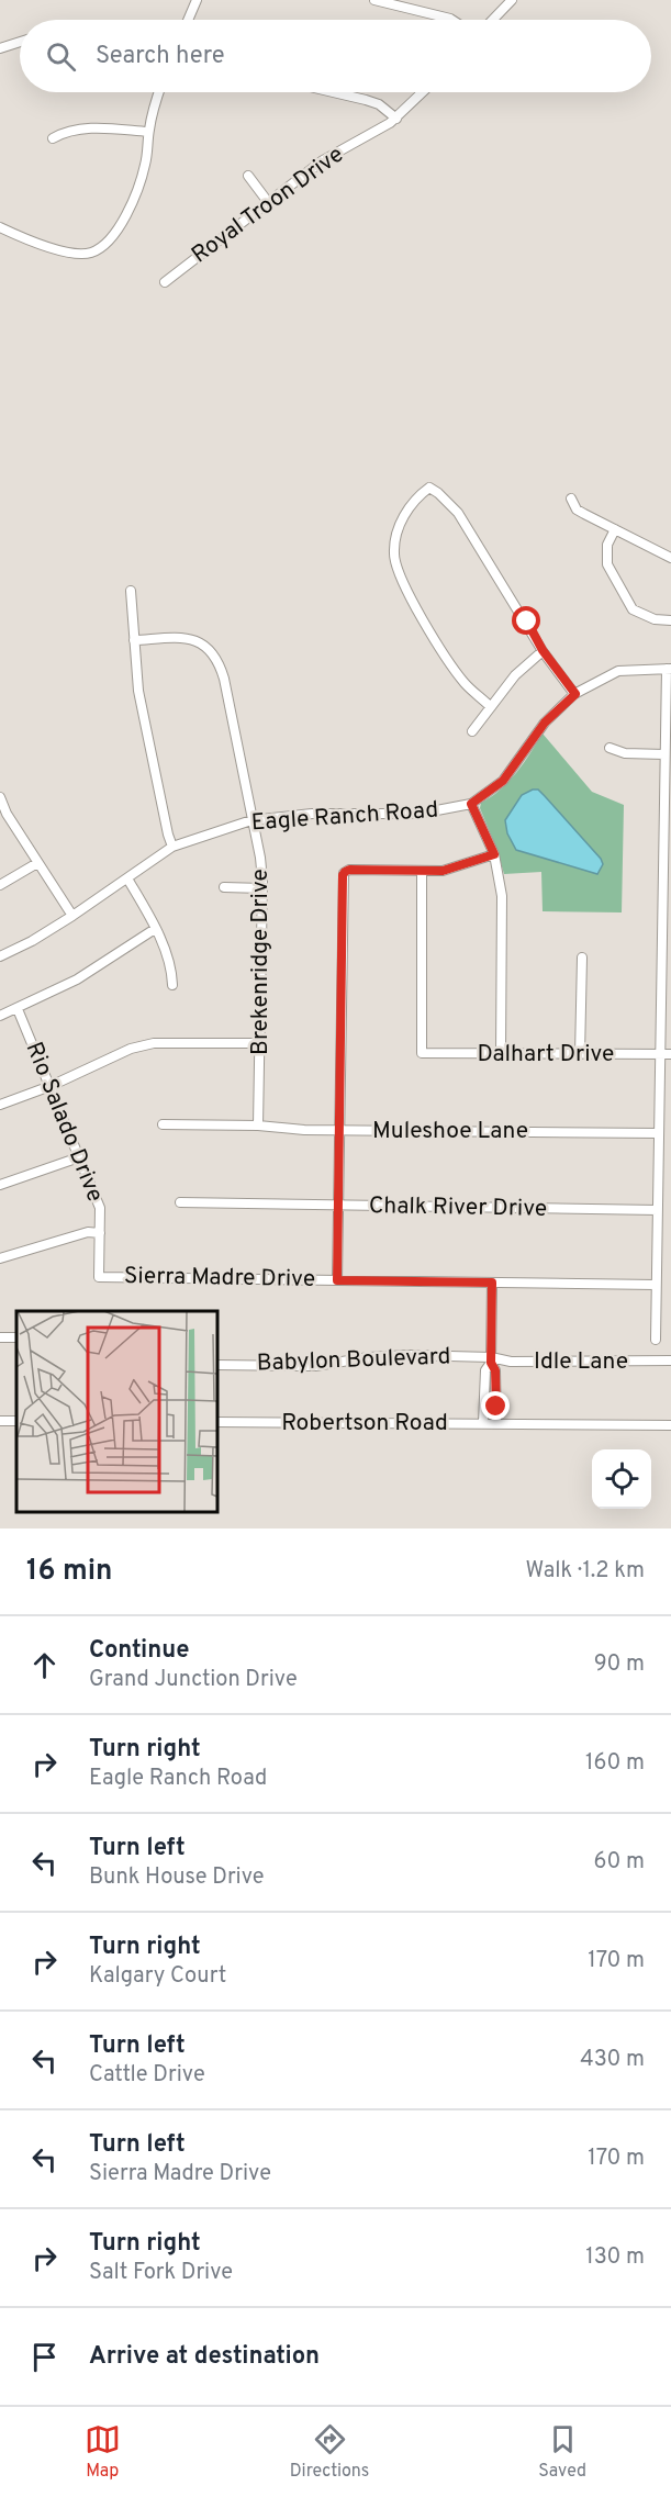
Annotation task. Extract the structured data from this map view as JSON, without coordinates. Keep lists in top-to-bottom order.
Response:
{
  "streets": {
    "street": [
      "Royal Troon Drive",
      "Eagle Ranch Road",
      "Brekenridge Drive",
      "Dalhart Drive",
      "Rio Salado Drive",
      "Muleshoe Lane",
      "Chalk River Drive",
      "Sierra Madre Drive",
      "Babylon Boulevard",
      "Idle Lane",
      "Robertson Road"
    ]
  },
  "crossings": [
    ["Eagle Ranch Road", "Brekenridge Drive"],
    ["Brekenridge Drive", "Muleshoe Lane"],
    ["Rio Salado Drive", "Sierra Madre Drive"],
    ["Babylon Boulevard", "Idle Lane"]
  ],
  "page": {
    "search": "Search here",
    "heading": ["16 min", "Walk · 1.2 km"],
    "list": [
      ["Continue", "Grand Junction Drive", "90 m"],
      ["Turn right", "Eagle Ranch Road", "160 m"],
      ["Turn left", "Bunk House Drive", "60 m"],
      ["Turn right", "Kalgary Court", "170 m"],
      ["Turn left", "Cattle Drive", "430 m"],
      ["Turn left", "Sierra Madre Drive", "170 m"],
      ["Turn right", "Salt Fork Drive", "130 m"],
      "Arrive at destination"
    ],
    "nav": ["Map", "Directions", "Saved"]
  }
}
